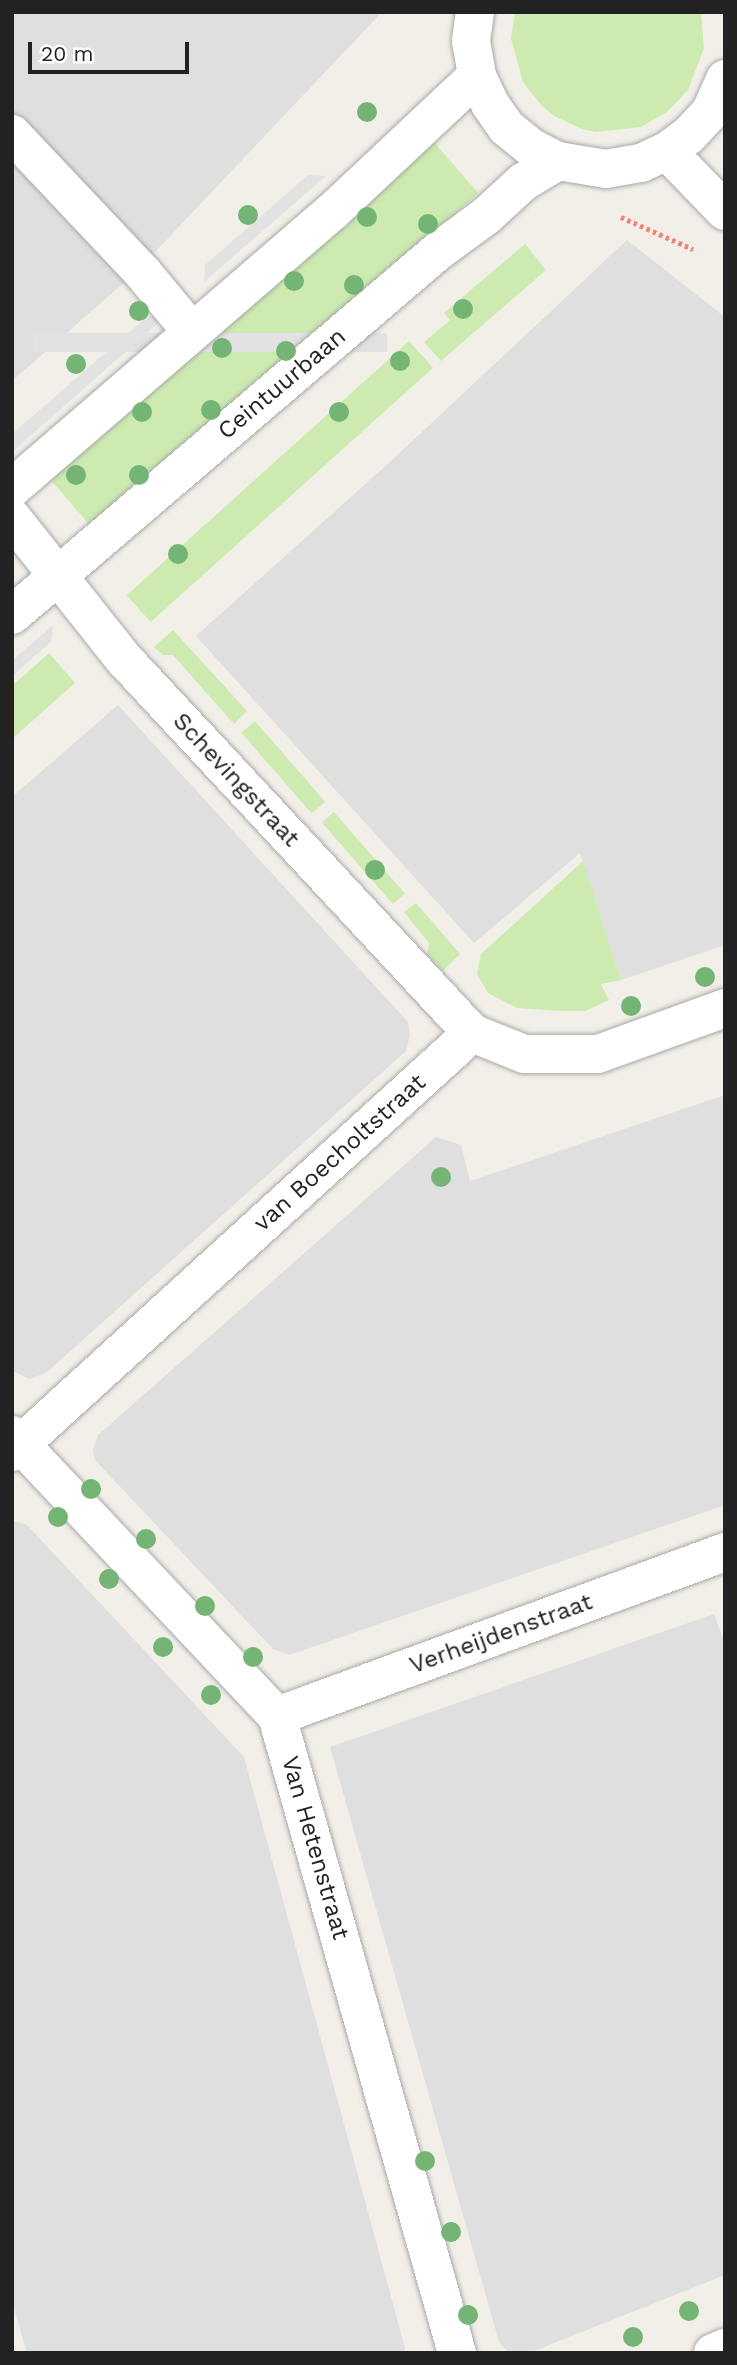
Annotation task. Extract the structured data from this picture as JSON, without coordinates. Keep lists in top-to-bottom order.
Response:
{
  "streets": {
    "street": [
      "Ceintuurbaan",
      "Schevingstraat",
      "van Boecholtstraat",
      "Verheijdenstraat",
      "Van Hetenstraat"
    ]
  },
  "crossings": [
    ["Ceintuurbaan", "Schevingstraat"],
    ["Schevingstraat", "van Boecholtstraat"],
    ["van Boecholtstraat", "Van Hetenstraat"],
    ["Verheijdenstraat", "Van Hetenstraat"]
  ],
  "scale_bar": "20 m"
}
